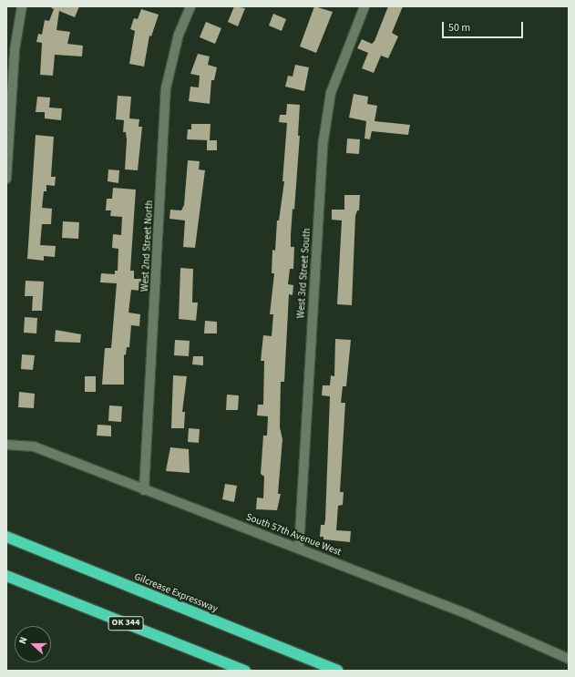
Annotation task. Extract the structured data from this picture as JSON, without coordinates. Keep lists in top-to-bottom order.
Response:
{
  "streets": {
    "highway": ["Gilcrease Expressway", "OK 344"],
    "street": ["West 2nd Street North", "West 3rd Street South", "South 57th Avenue West"]
  },
  "crossings": [
    ["West 2nd Street North", "South 57th Avenue West"],
    ["West 3rd Street South", "South 57th Avenue West"]
  ],
  "scale_bar": "50 m",
  "north": "left"
}
